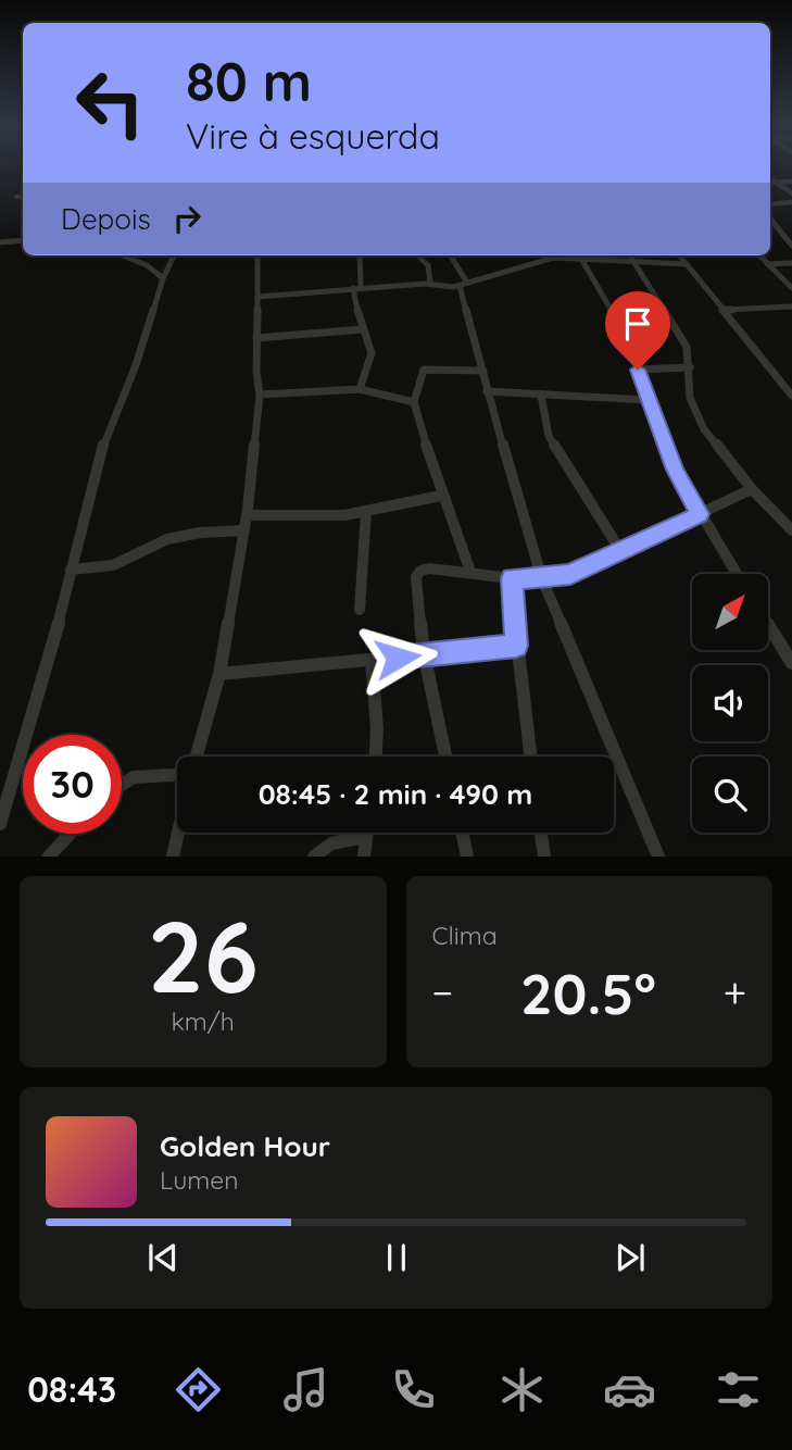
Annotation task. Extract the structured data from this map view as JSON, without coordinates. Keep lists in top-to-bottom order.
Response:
{
  "north": "top right",
  "page": {
    "turn": ["80 m", "Vire à esquerda"],
    "then": "Depois",
    "limit": "30",
    "trip": "08:45 · 2 min · 490 m",
    "tile": [
      ["26", "km/h"],
      "Clima"
    ],
    "heat": ["−", "20.5°", "+"],
    "song": ["Golden Hour", "Lumen"],
    "tabs": "08:43"
  }
}
